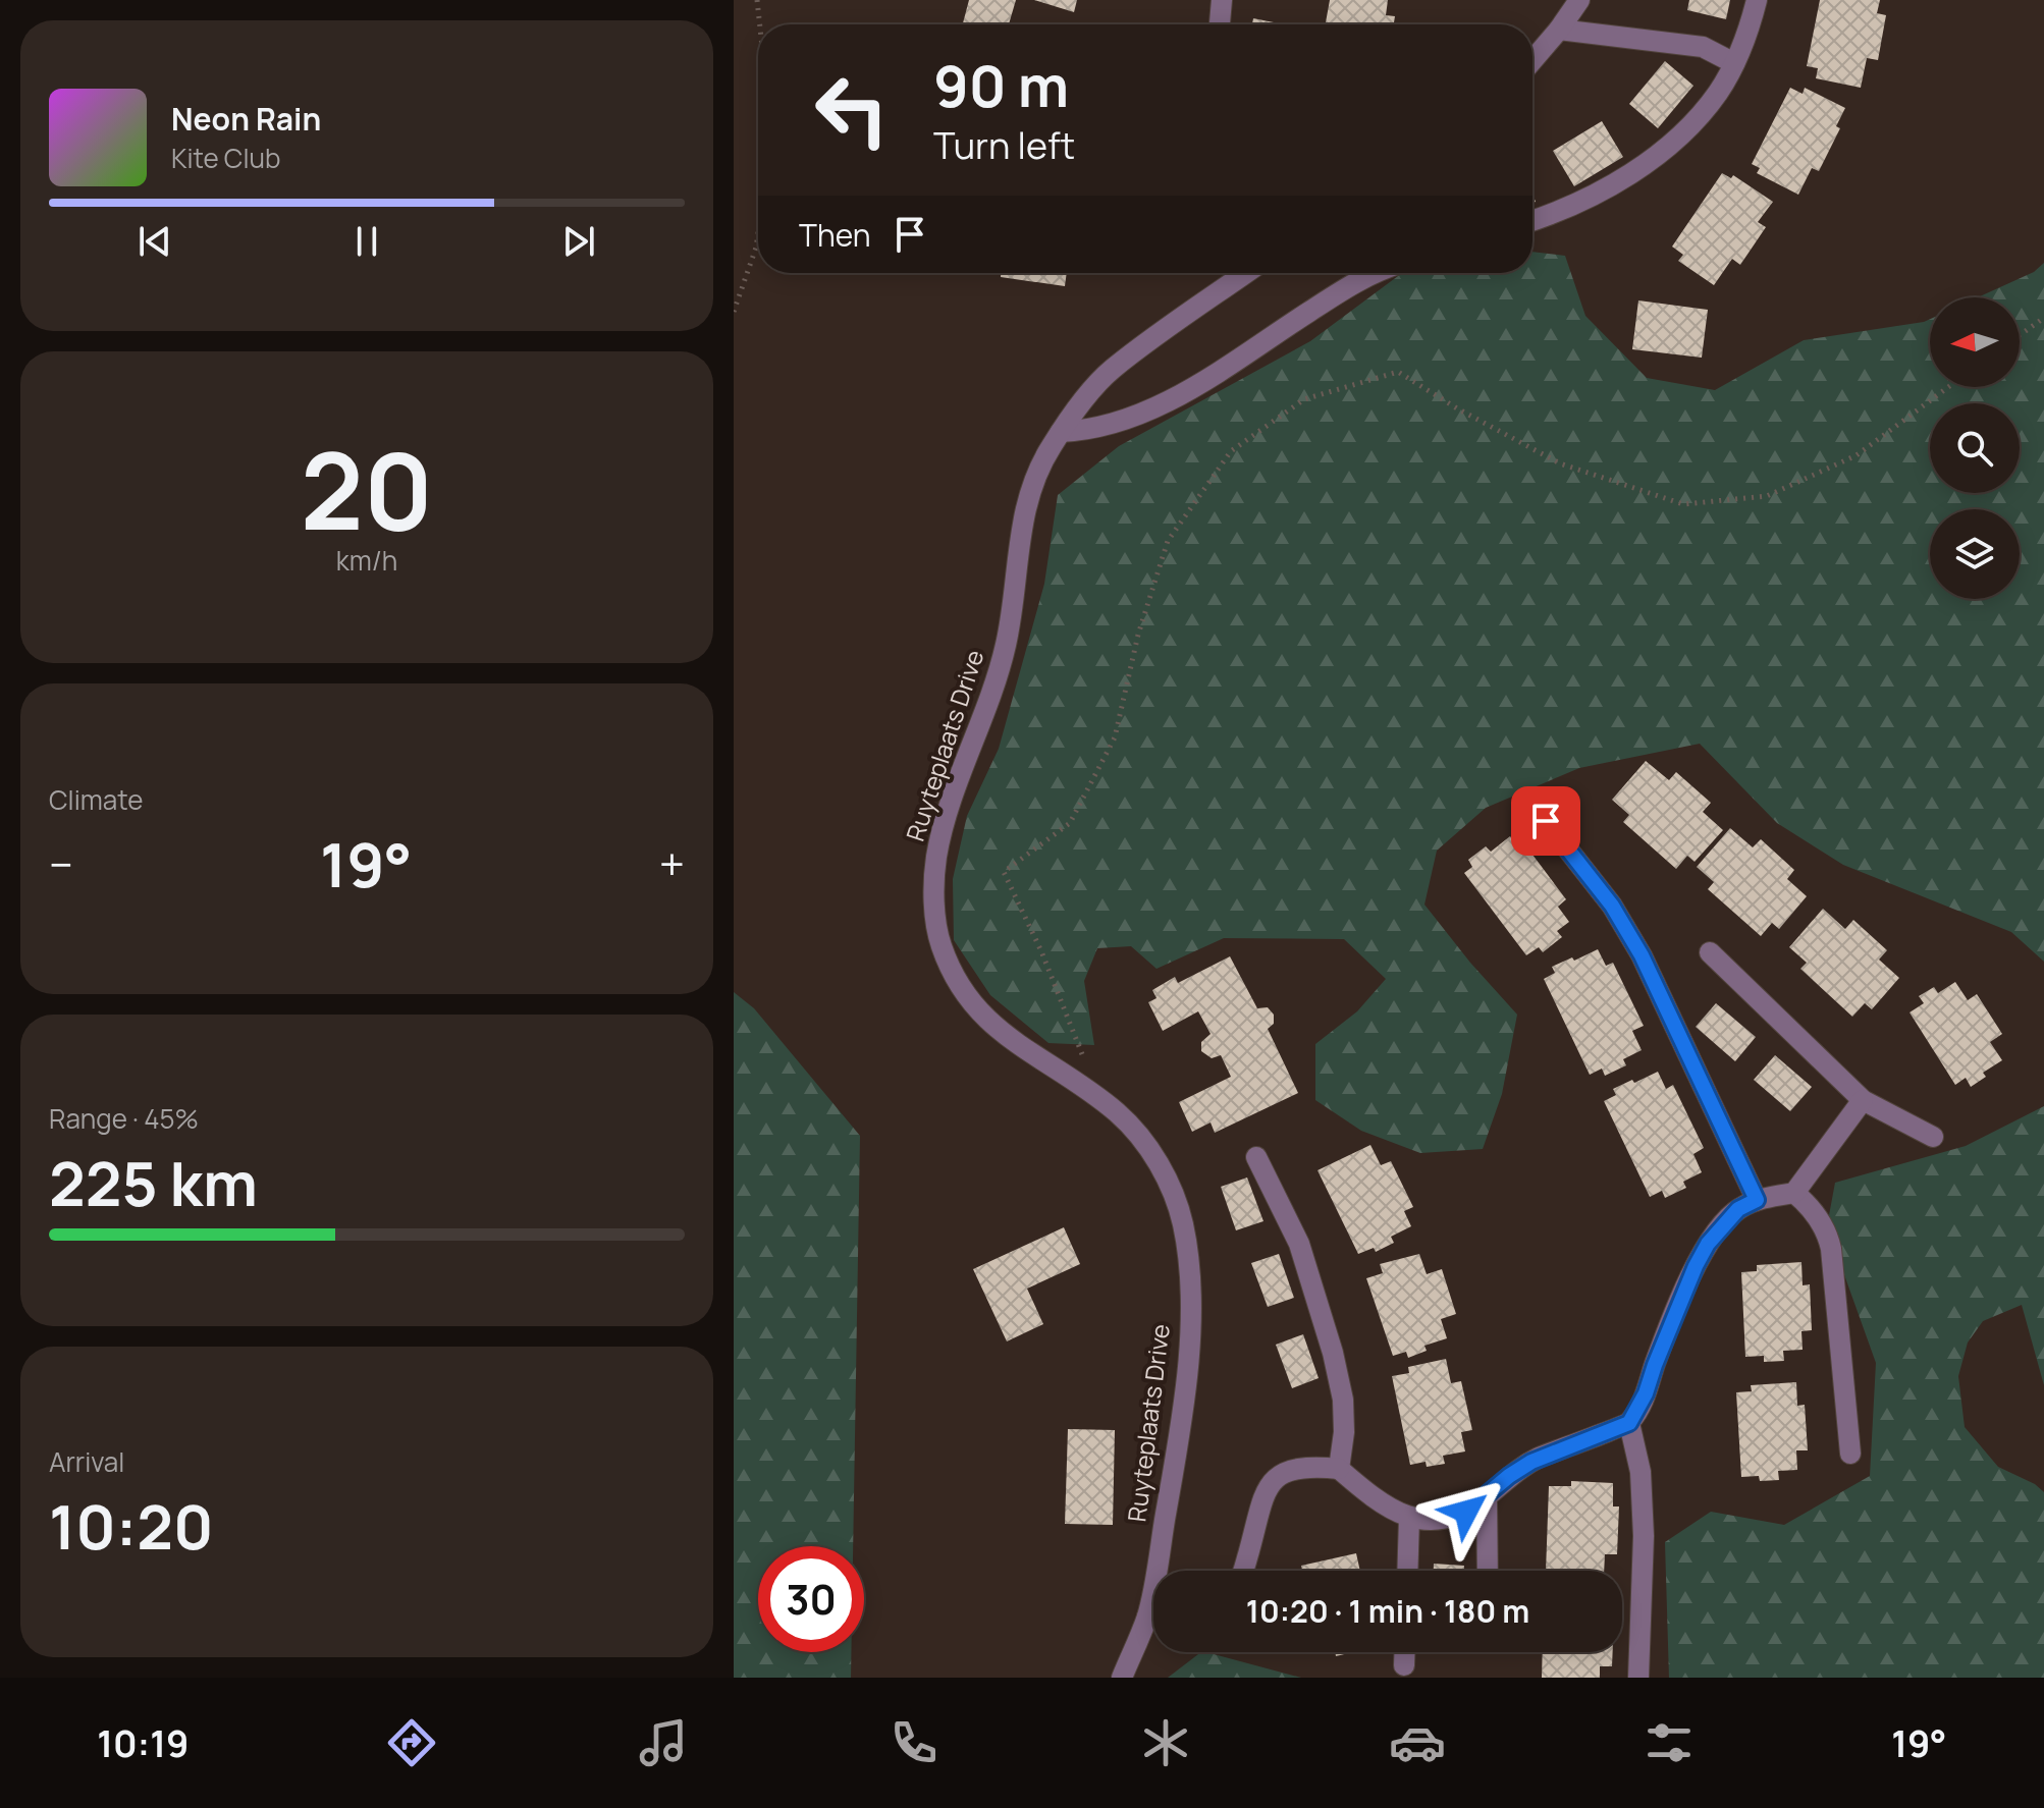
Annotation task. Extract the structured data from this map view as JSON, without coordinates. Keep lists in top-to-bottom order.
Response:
{
  "streets": {
    "street": ["Ruyteplaats Drive"]
  },
  "north": "left",
  "page": {
    "turn": ["90 m", "Turn left"],
    "song": ["Neon Rain", "Kite Club"],
    "then": "Then",
    "tile": [
      ["20", "km/h"],
      "Climate",
      ["Range · 45%", "225 km"],
      ["Arrival", "10:20"]
    ],
    "heat": ["−", "19°", "+"],
    "limit": "30",
    "trip": "10:20 · 1 min · 180 m",
    "tabs": ["10:19", "19°"]
  }
}
